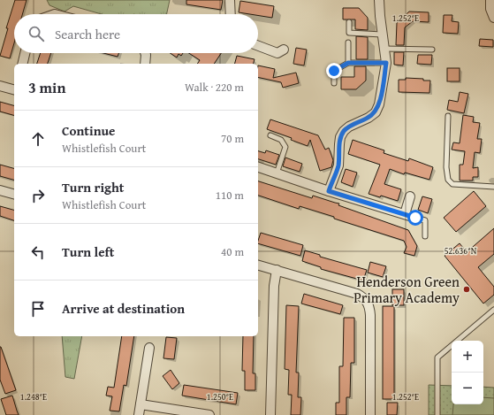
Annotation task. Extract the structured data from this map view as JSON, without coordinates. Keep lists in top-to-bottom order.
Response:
{
  "places": ["Henderson Green Primary Academy"],
  "page": {
    "search": "Search here",
    "heading": ["3 min", "Walk · 220 m"],
    "list": [
      ["Continue", "Whistlefish Court", "70 m"],
      ["Turn right", "Whistlefish Court", "110 m"],
      ["Turn left", "40 m"],
      "Arrive at destination"
    ],
    "map_buttons": ["+", "−"]
  },
  "coordinates": [
    "1.252°E",
    "52.636°N",
    "1.248°E",
    "1.250°E"
  ]
}
